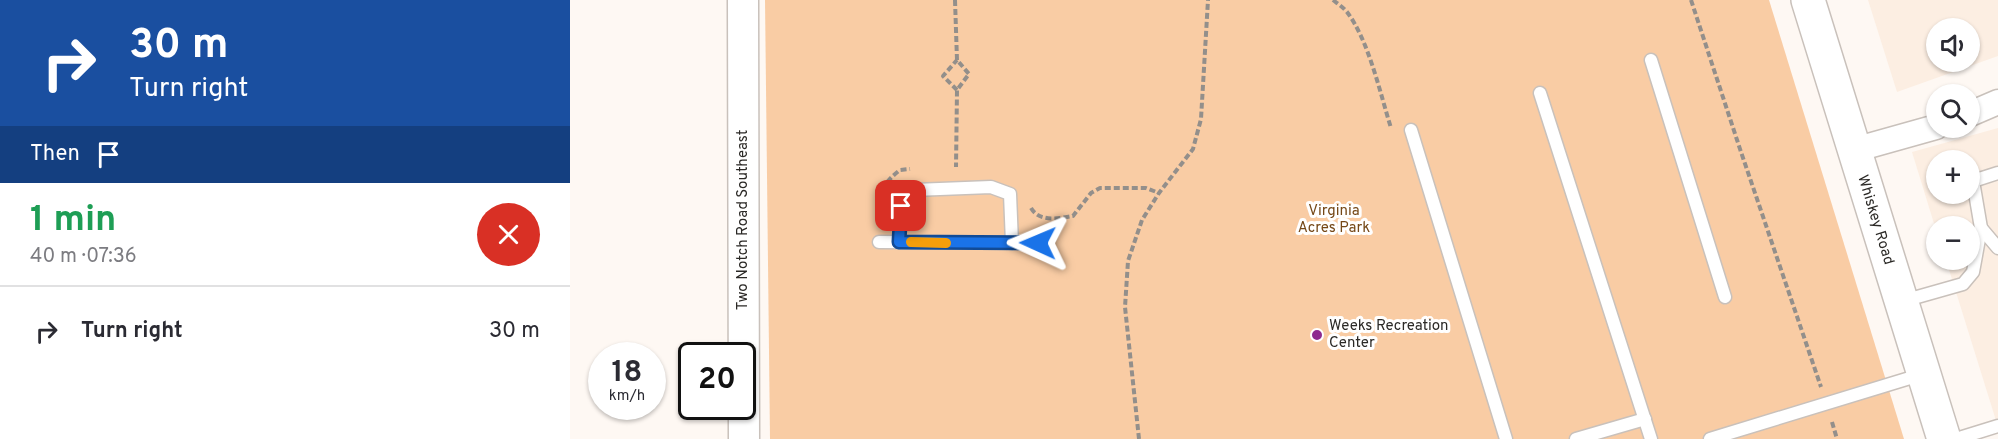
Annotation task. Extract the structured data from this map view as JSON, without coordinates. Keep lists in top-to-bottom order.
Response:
{
  "streets": {
    "main road": ["Whiskey Road"],
    "street": ["Two Notch Road Southeast"]
  },
  "parks": ["Virginia Acres Park"],
  "places": ["Weeks Recreation Center"],
  "page": {
    "turn": ["30 m", "Turn right"],
    "map_buttons": ["+", "−"],
    "then": "Then",
    "heading": ["1 min", "40 m · 07:36"],
    "list": [
      {
        "name": "Turn right",
        "value": "30 m"
      }
    ],
    "speed": "18 km/h",
    "limit": "20"
  }
}
